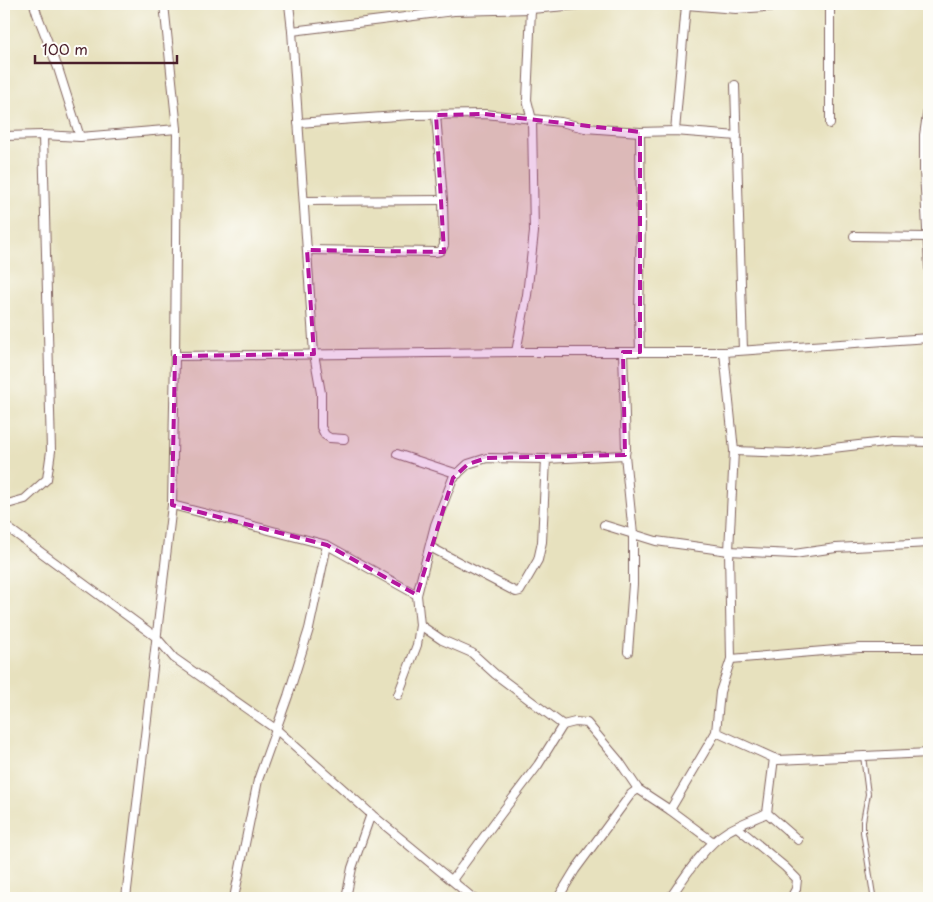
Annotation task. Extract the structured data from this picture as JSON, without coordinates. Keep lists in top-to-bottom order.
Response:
{
  "scale_bar": "100 m"
}
